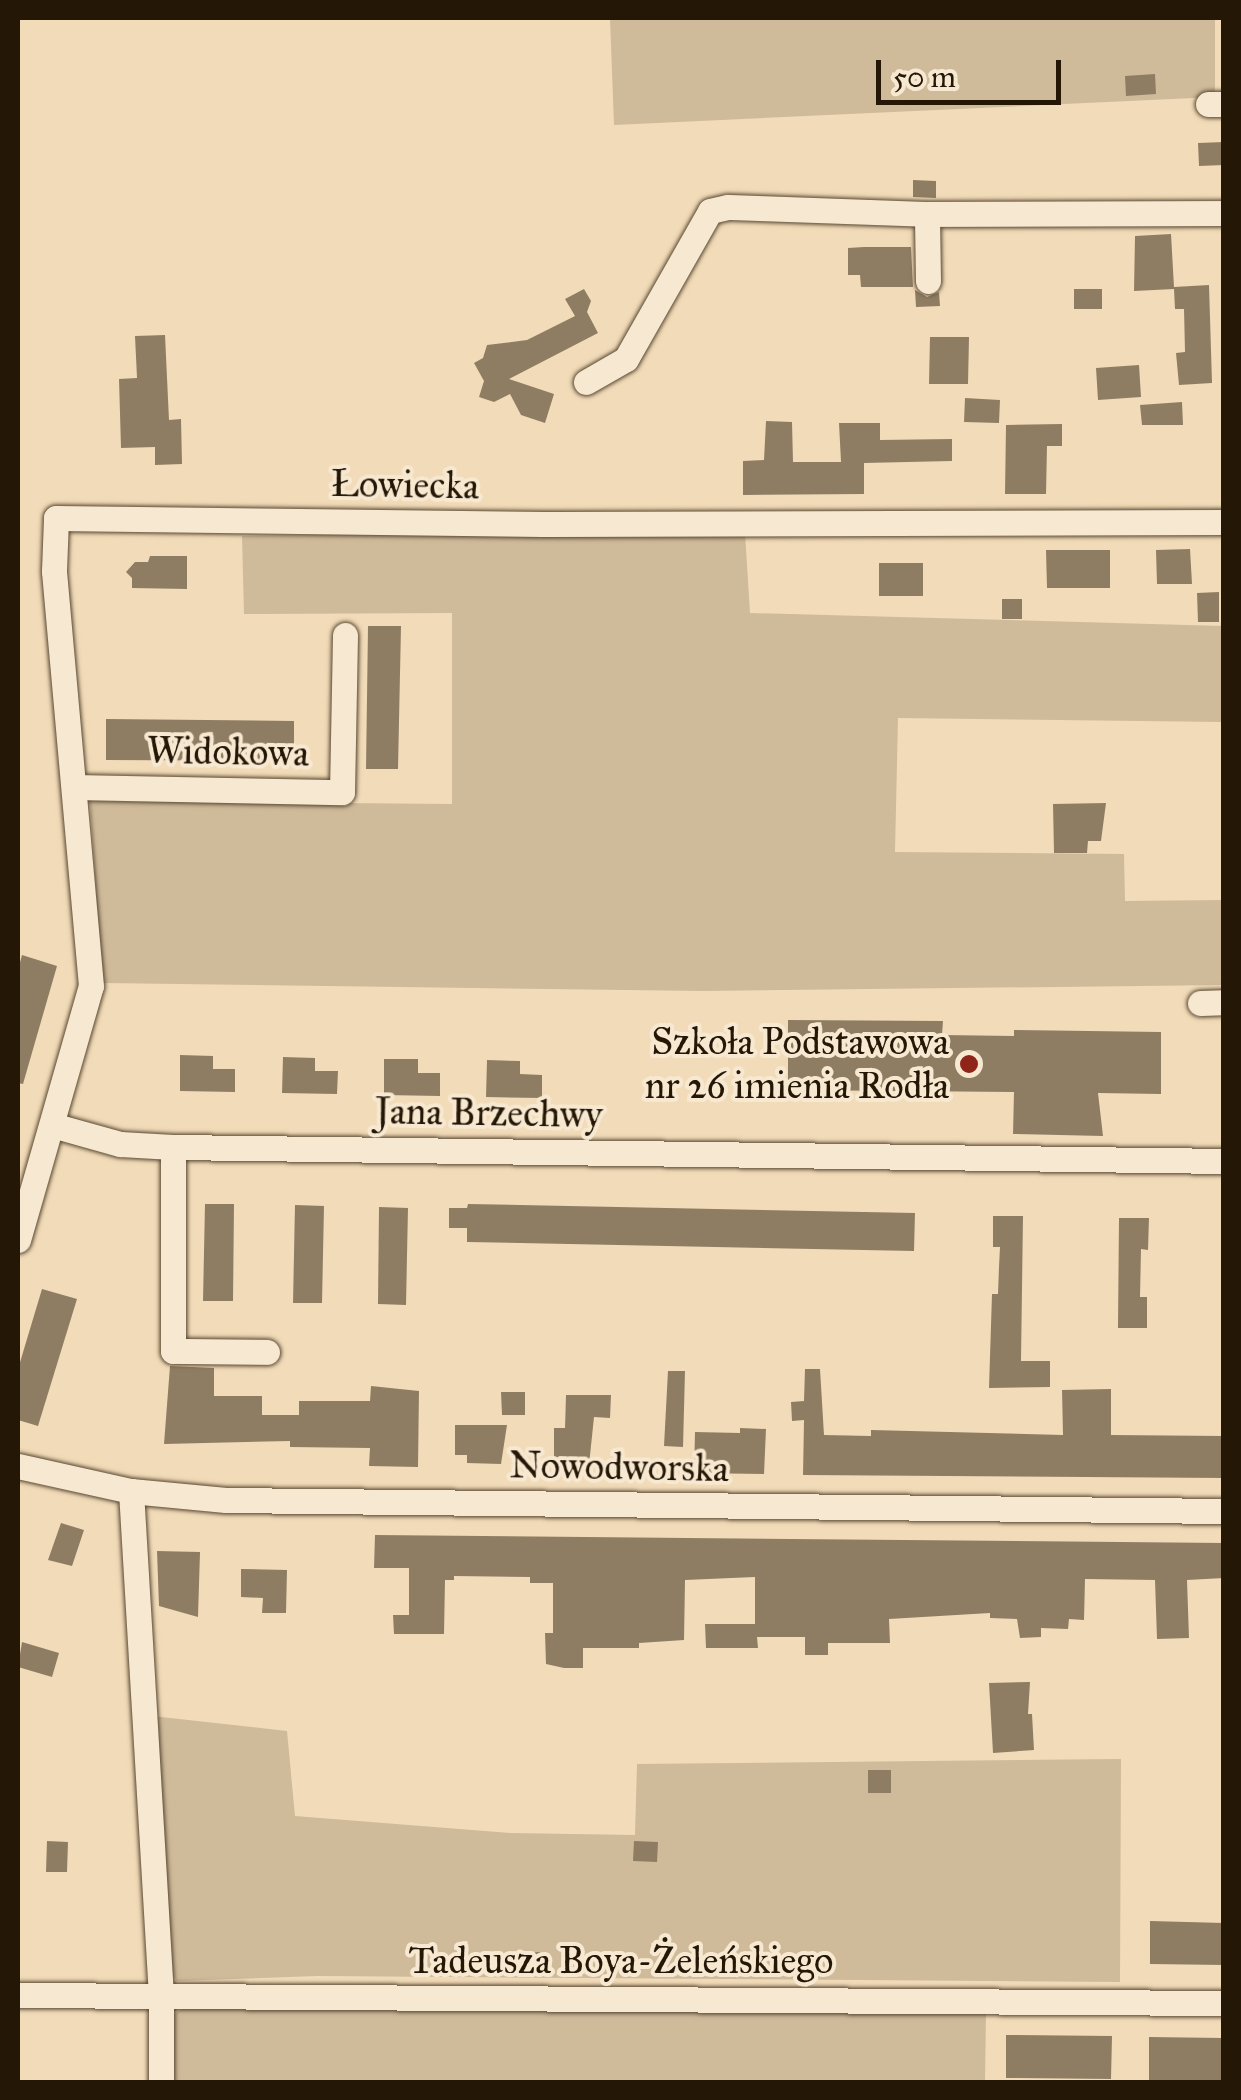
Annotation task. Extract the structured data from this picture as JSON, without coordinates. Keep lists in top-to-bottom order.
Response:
{
  "streets": {
    "street": [
      "Łowiecka",
      "Widokowa",
      "Jana Brzechwy",
      "Nowodworska",
      "Tadeusza Boya-Żeleńskiego"
    ]
  },
  "crossings": [
    ["Łowiecka", "Widokowa"],
    ["Łowiecka", "Jana Brzechwy"]
  ],
  "places": ["Szkoła Podstawowa nr 26 imienia Rodła"],
  "scale_bar": "50 m"
}
